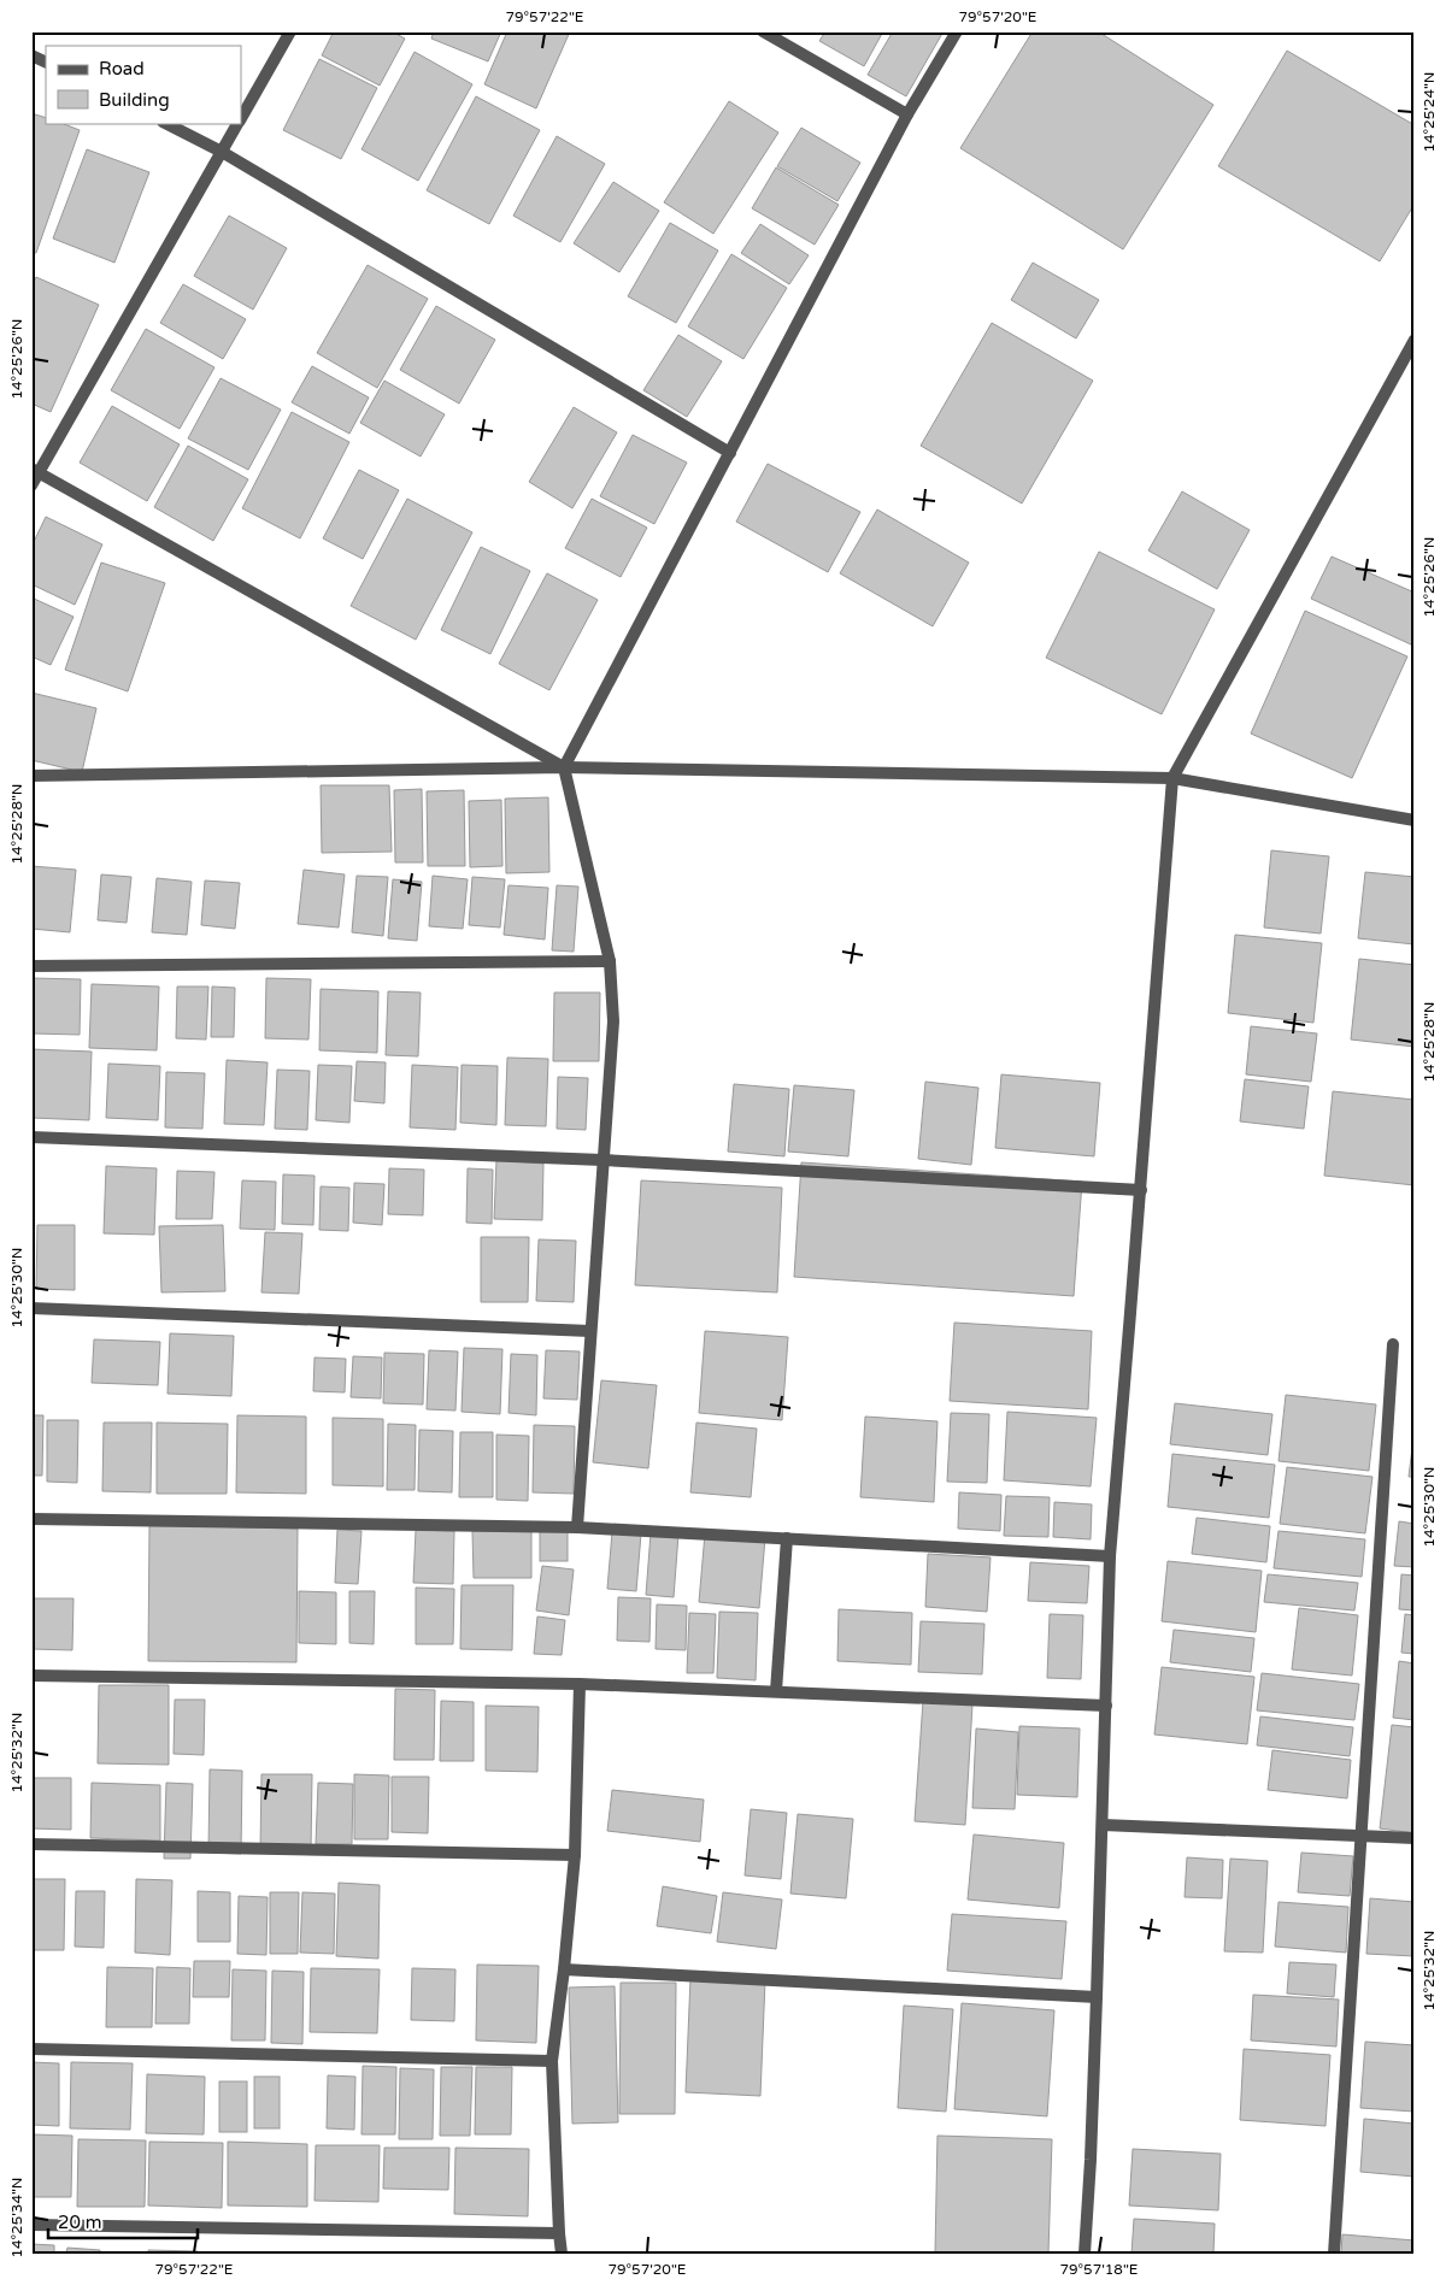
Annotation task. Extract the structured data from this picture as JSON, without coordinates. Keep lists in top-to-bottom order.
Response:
{
  "legend": ["Road", "Building"],
  "scale_bar": "20 m",
  "coordinates": [
    "79°57'22\"E",
    "79°57'20\"E",
    "14°25'24\"N",
    "14°25'26\"N",
    "14°25'28\"N",
    "14°25'30\"N",
    "14°25'32\"N",
    "14°25'34\"N",
    "79°57'18\"E"
  ]
}
